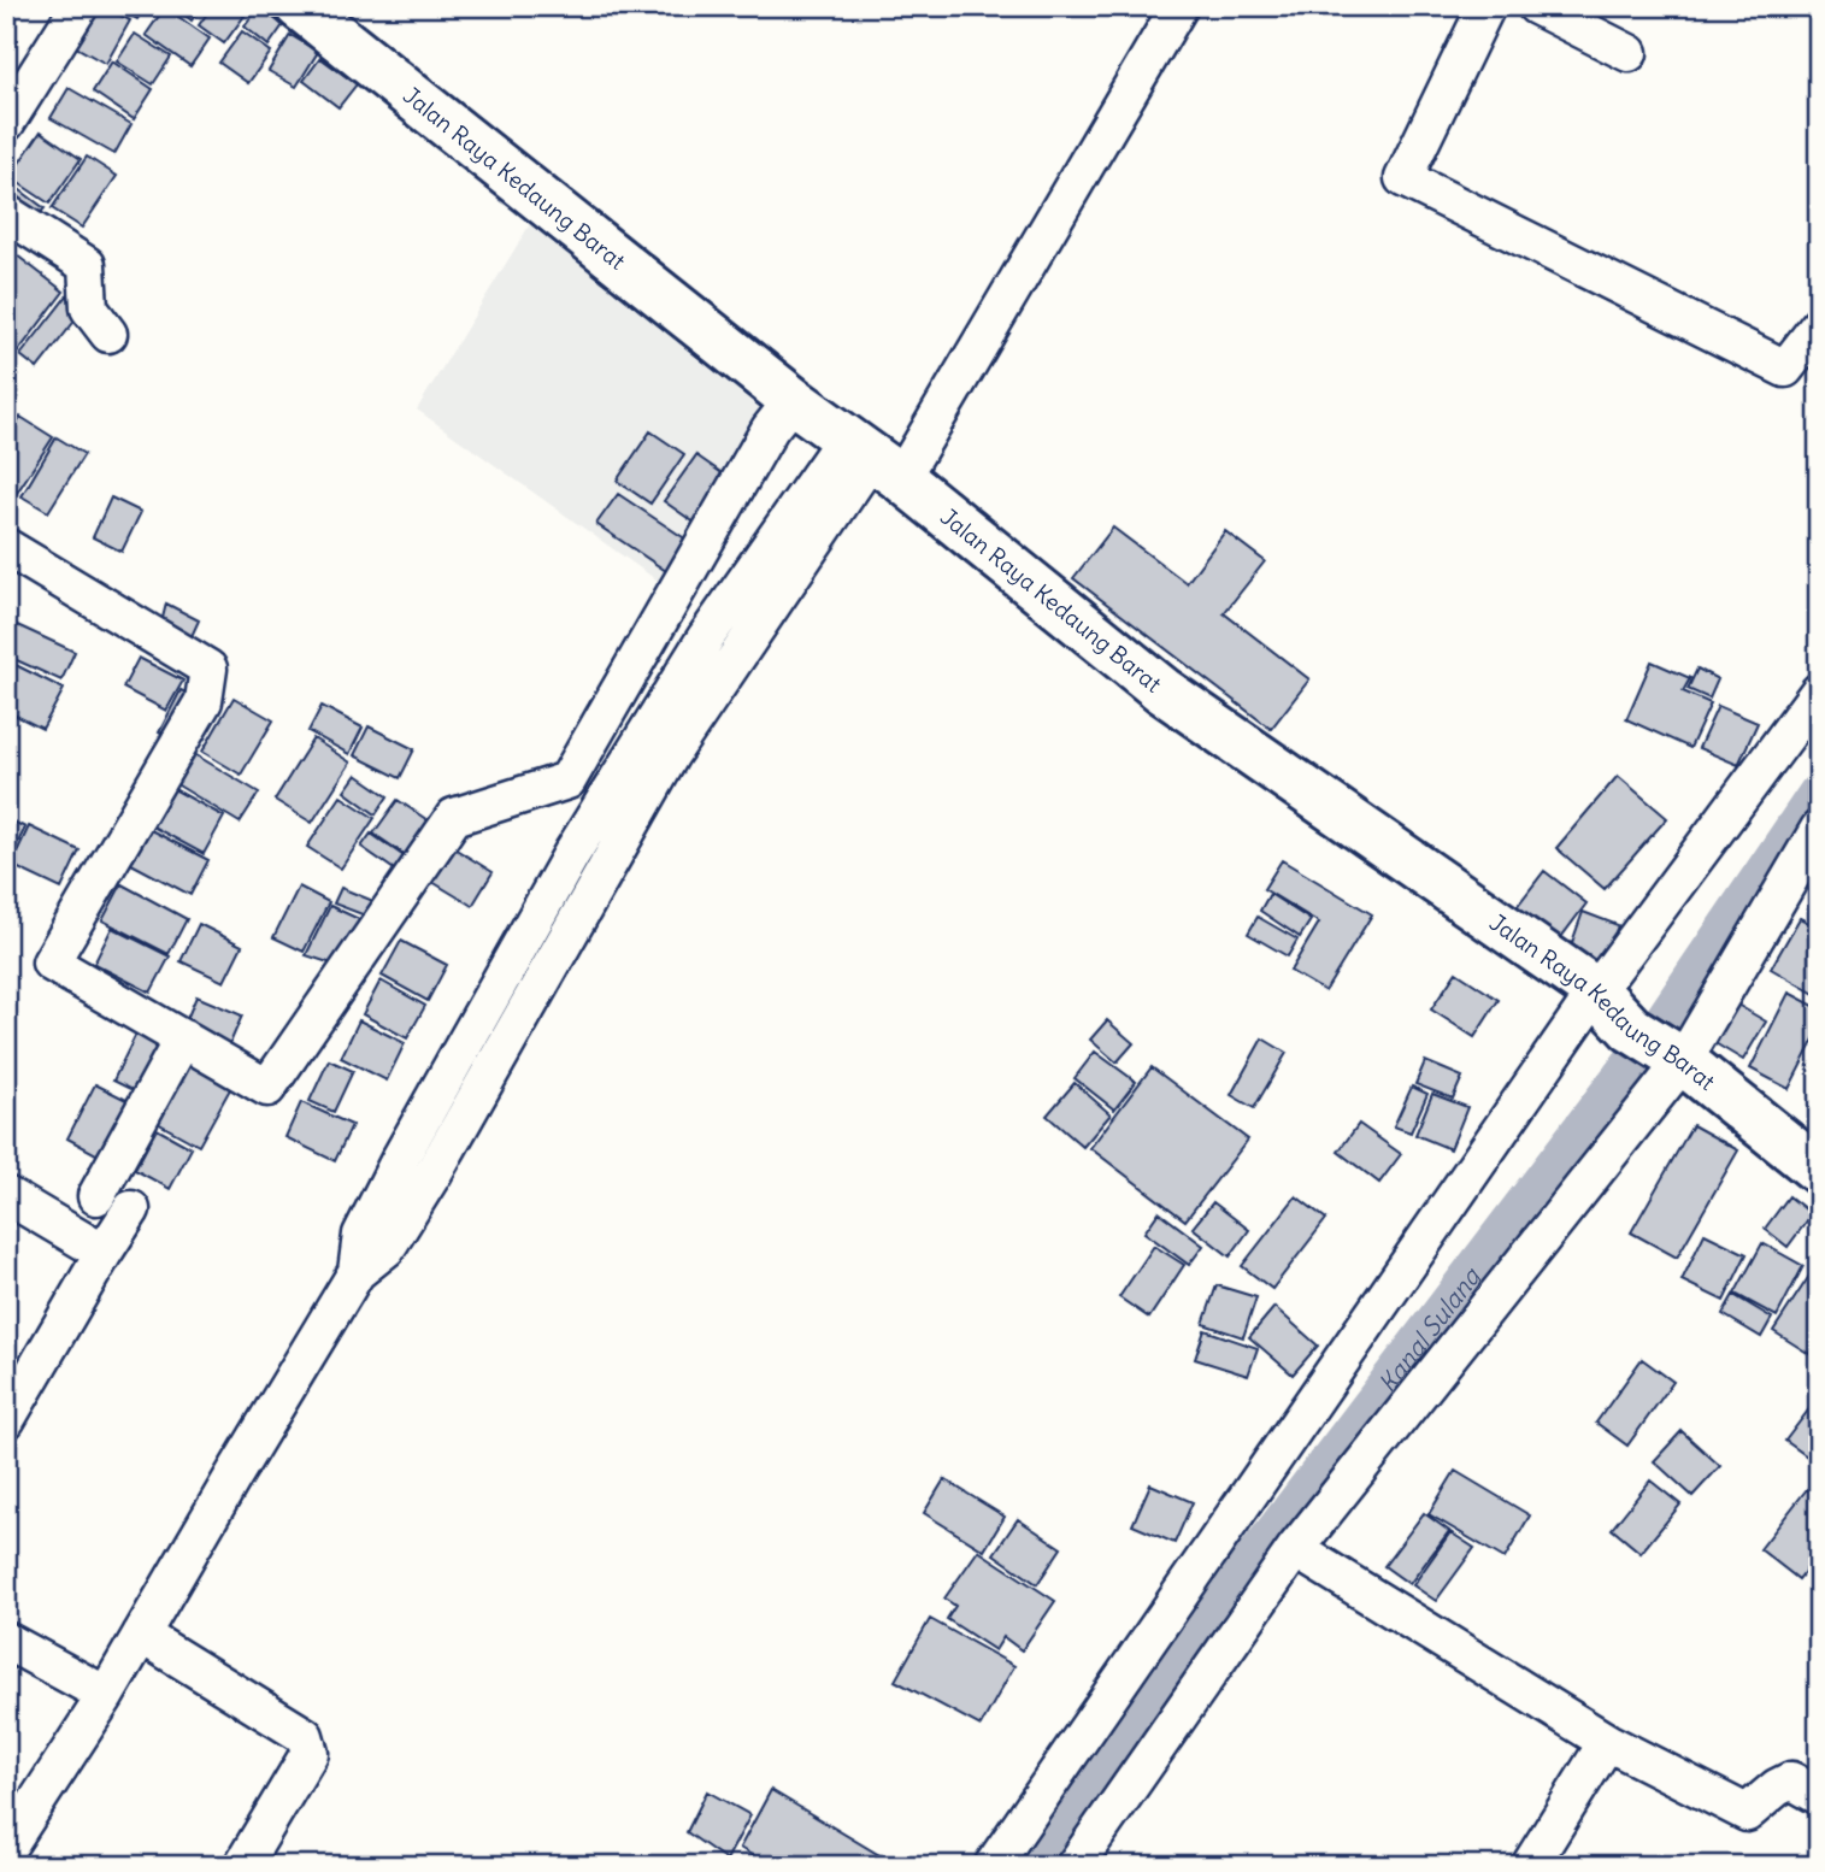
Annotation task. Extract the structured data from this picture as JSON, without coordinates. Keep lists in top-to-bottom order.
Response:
{
  "streets": {
    "street": ["Jalan Raya Kedaung Barat"]
  },
  "water": ["Kanal Sulang"]
}
